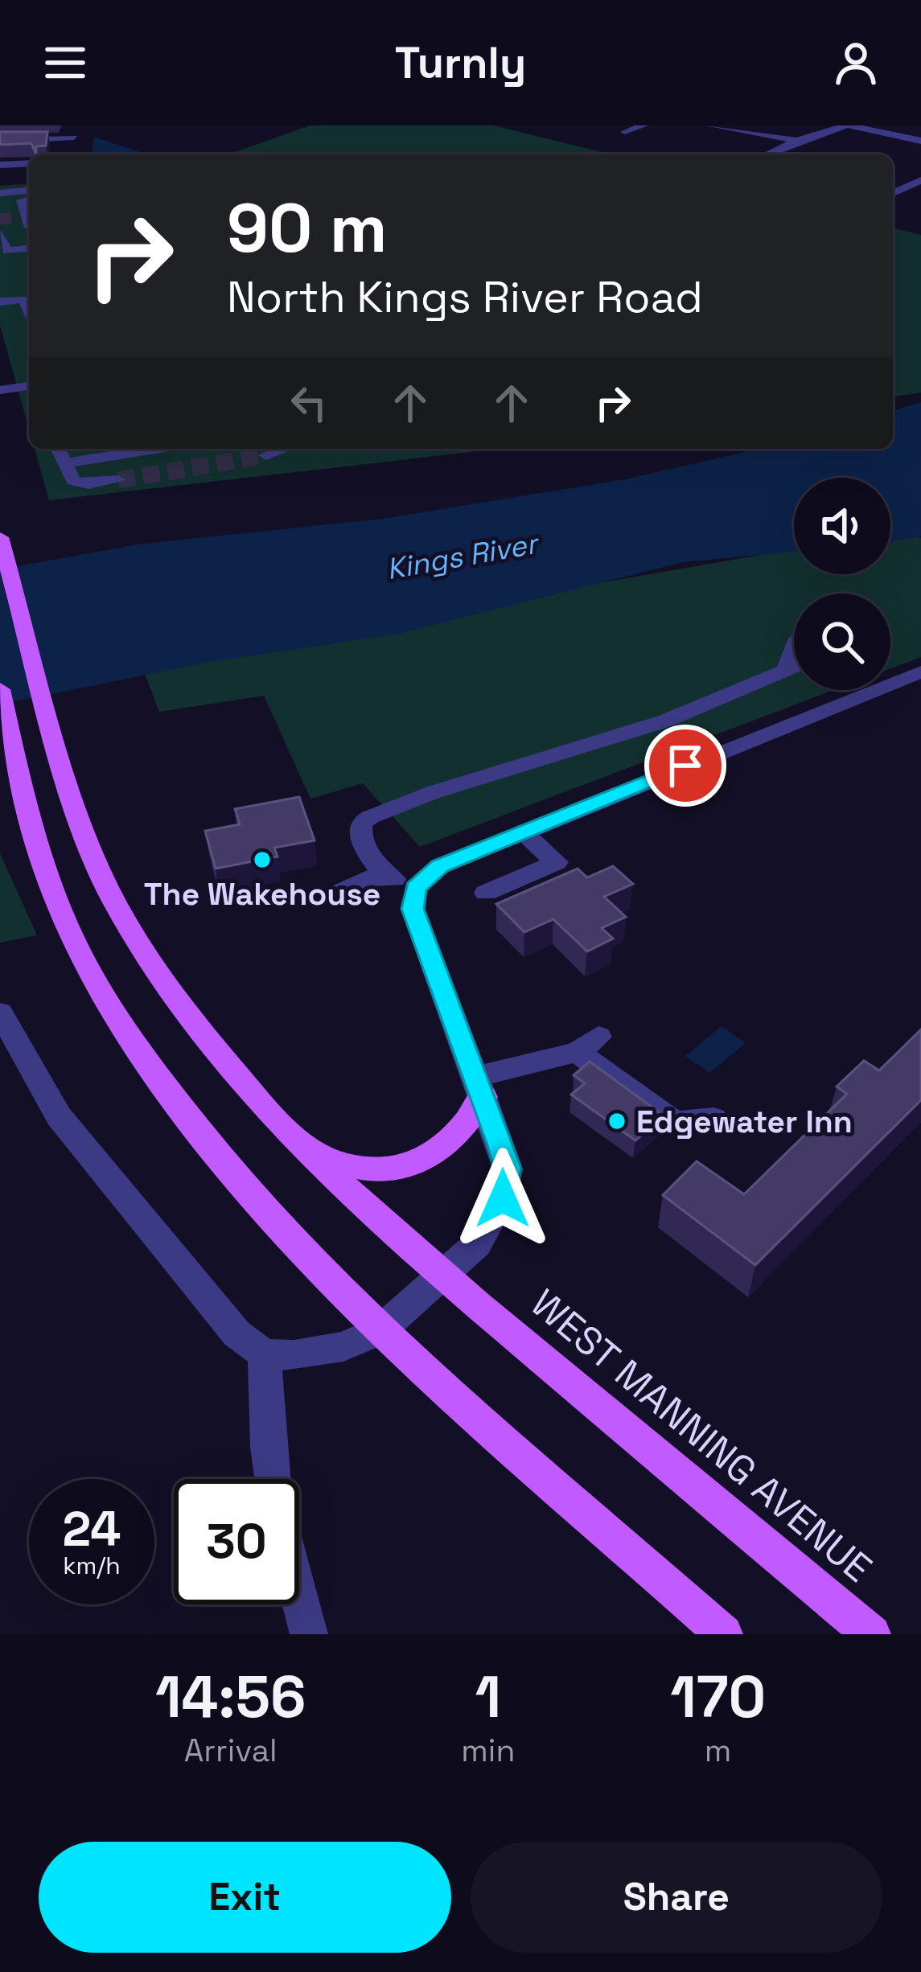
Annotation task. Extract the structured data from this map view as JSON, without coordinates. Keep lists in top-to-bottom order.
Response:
{
  "streets": {
    "main road": ["WEST MANNING AVENUE"]
  },
  "water": ["Kings River"],
  "places": ["The Wakehouse", "Edgewater Inn"],
  "page": {
    "header": "Turnly",
    "turn": ["90 m", "North Kings River Road"],
    "speed": "24 km/h",
    "limit": "30",
    "eta": [
      "14:56",
      "Arrival",
      "1",
      "min",
      "170",
      "m"
    ],
    "buttons": ["Exit", "Share"]
  }
}
